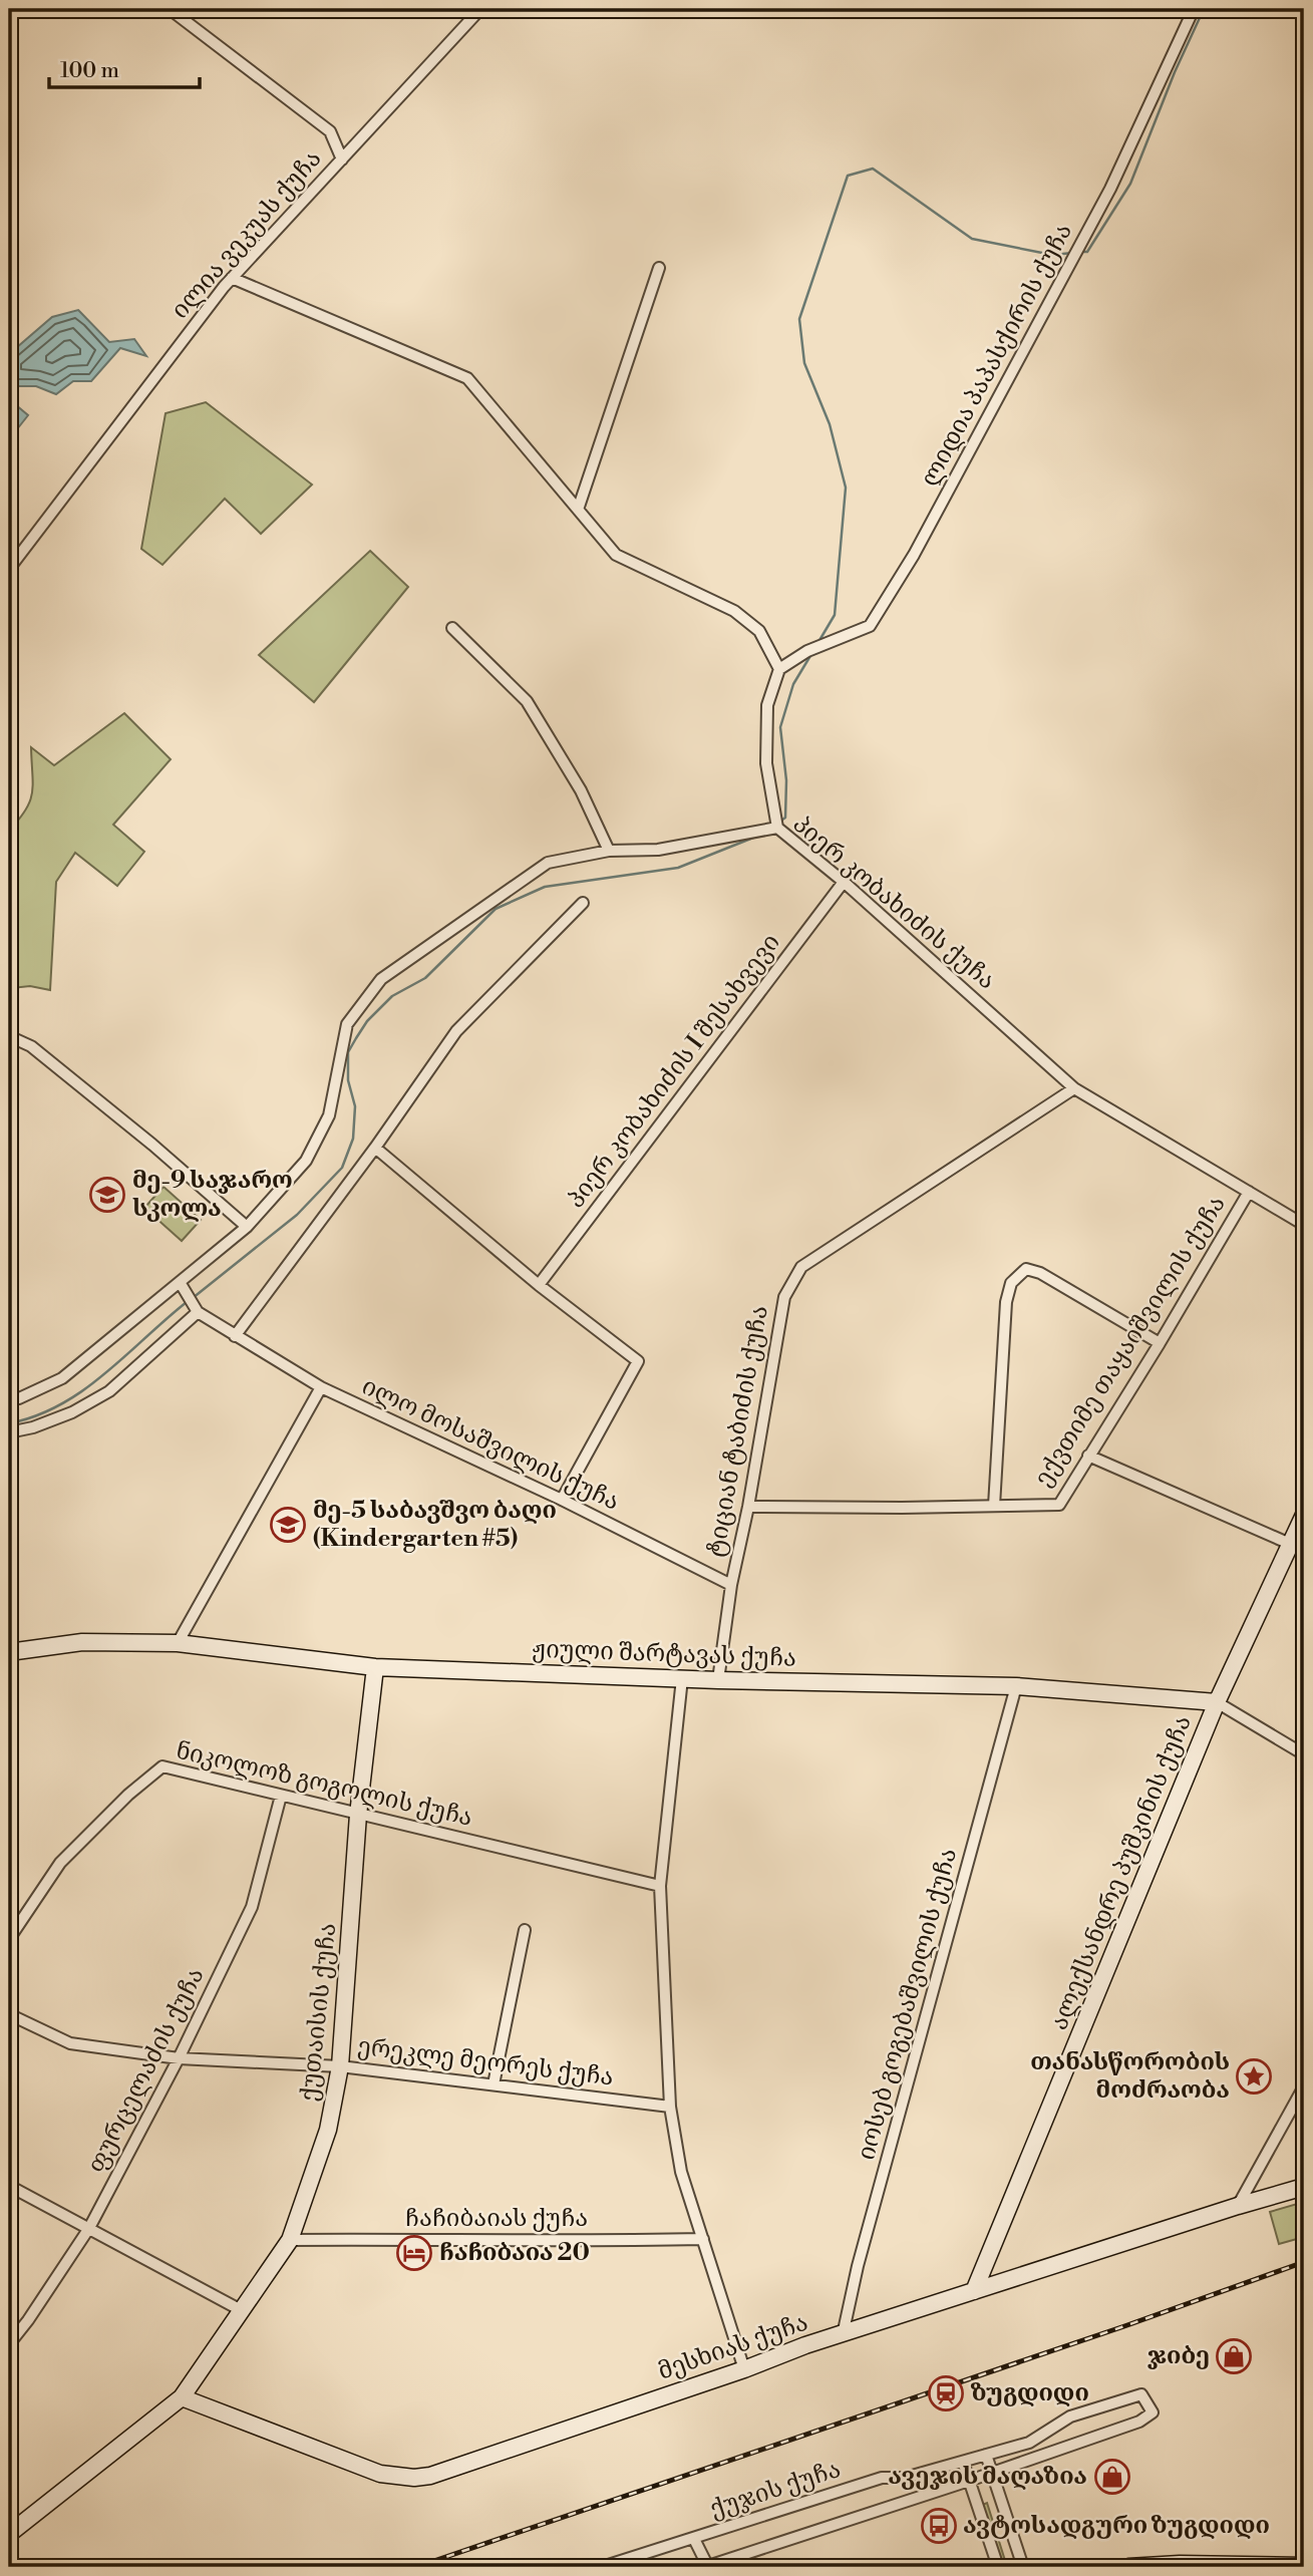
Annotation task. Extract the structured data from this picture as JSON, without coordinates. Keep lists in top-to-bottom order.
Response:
{
  "streets": {
    "street": [
      "ილია ვეკუას ქუჩა",
      "ლიდია პაპასქირის ქუჩა",
      "პიერ კობახიძის ქუჩა",
      "პიერ კობახიძის I შესახვევი",
      "ექვთიმე თაყაიშვილის ქუჩა",
      "ტიციან ტაბიძის ქუჩა",
      "ილო მოსაშვილის ქუჩა",
      "ჟიული შარტავას ქუჩა",
      "ნიკოლოზ გოგოლის ქუჩა",
      "ალექსანდრე პუშკინის ქუჩა",
      "იოსებ გოგებაშვილის ქუჩა",
      "ქუთაისის ქუჩა",
      "ერეკლე მეორეს ქუჩა",
      "ფურცელაძის ქუჩა",
      "ჩაჩიბაიას ქუჩა",
      "მესხიას ქუჩა",
      "ქუჯის ქუჩა"
    ]
  },
  "crossings": [
    ["პიერ კობახიძის ქუჩა", "პიერ კობახიძის I შესახვევი"],
    ["პიერ კობახიძის ქუჩა", "ექვთიმე თაყაიშვილის ქუჩა"],
    ["პიერ კობახიძის ქუჩა", "ტიციან ტაბიძის ქუჩა"],
    ["ექვთიმე თაყაიშვილის ქუჩა", "ტიციან ტაბიძის ქუჩა"],
    ["ტიციან ტაბიძის ქუჩა", "ილო მოსაშვილის ქუჩა"],
    ["ტიციან ტაბიძის ქუჩა", "ჟიული შარტავას ქუჩა"],
    ["ჟიული შარტავას ქუჩა", "ალექსანდრე პუშკინის ქუჩა"],
    ["ჟიული შარტავას ქუჩა", "იოსებ გოგებაშვილის ქუჩა"],
    ["ჟიული შარტავას ქუჩა", "ქუთაისის ქუჩა"],
    ["ნიკოლოზ გოგოლის ქუჩა", "ქუთაისის ქუჩა"],
    ["ნიკოლოზ გოგოლის ქუჩა", "ფურცელაძის ქუჩა"],
    ["ალექსანდრე პუშკინის ქუჩა", "მესხიას ქუჩა"],
    ["იოსებ გოგებაშვილის ქუჩა", "მესხიას ქუჩა"],
    ["ქუთაისის ქუჩა", "ერეკლე მეორეს ქუჩა"],
    ["ქუთაისის ქუჩა", "ჩაჩიბაიას ქუჩა"],
    ["ქუთაისის ქუჩა", "მესხიას ქუჩა"],
    ["ერეკლე მეორეს ქუჩა", "ფურცელაძის ქუჩა"]
  ],
  "places": {
    "school or university": ["მე-9 საჯარო სკოლა", "მე-5 საბავშვო ბაღი (Kindergarten #5)"],
    "place": ["თანასწორობის მოძრაობა"],
    "hotel": ["ჩაჩიბაია 20"],
    "shop": ["ჯიბე", "ავეჯის მაღაზია"],
    "station": ["ზუგდიდი"],
    "bus stop": ["ავტოსადგური ზუგდიდი"]
  },
  "scale_bar": "100 m"
}
